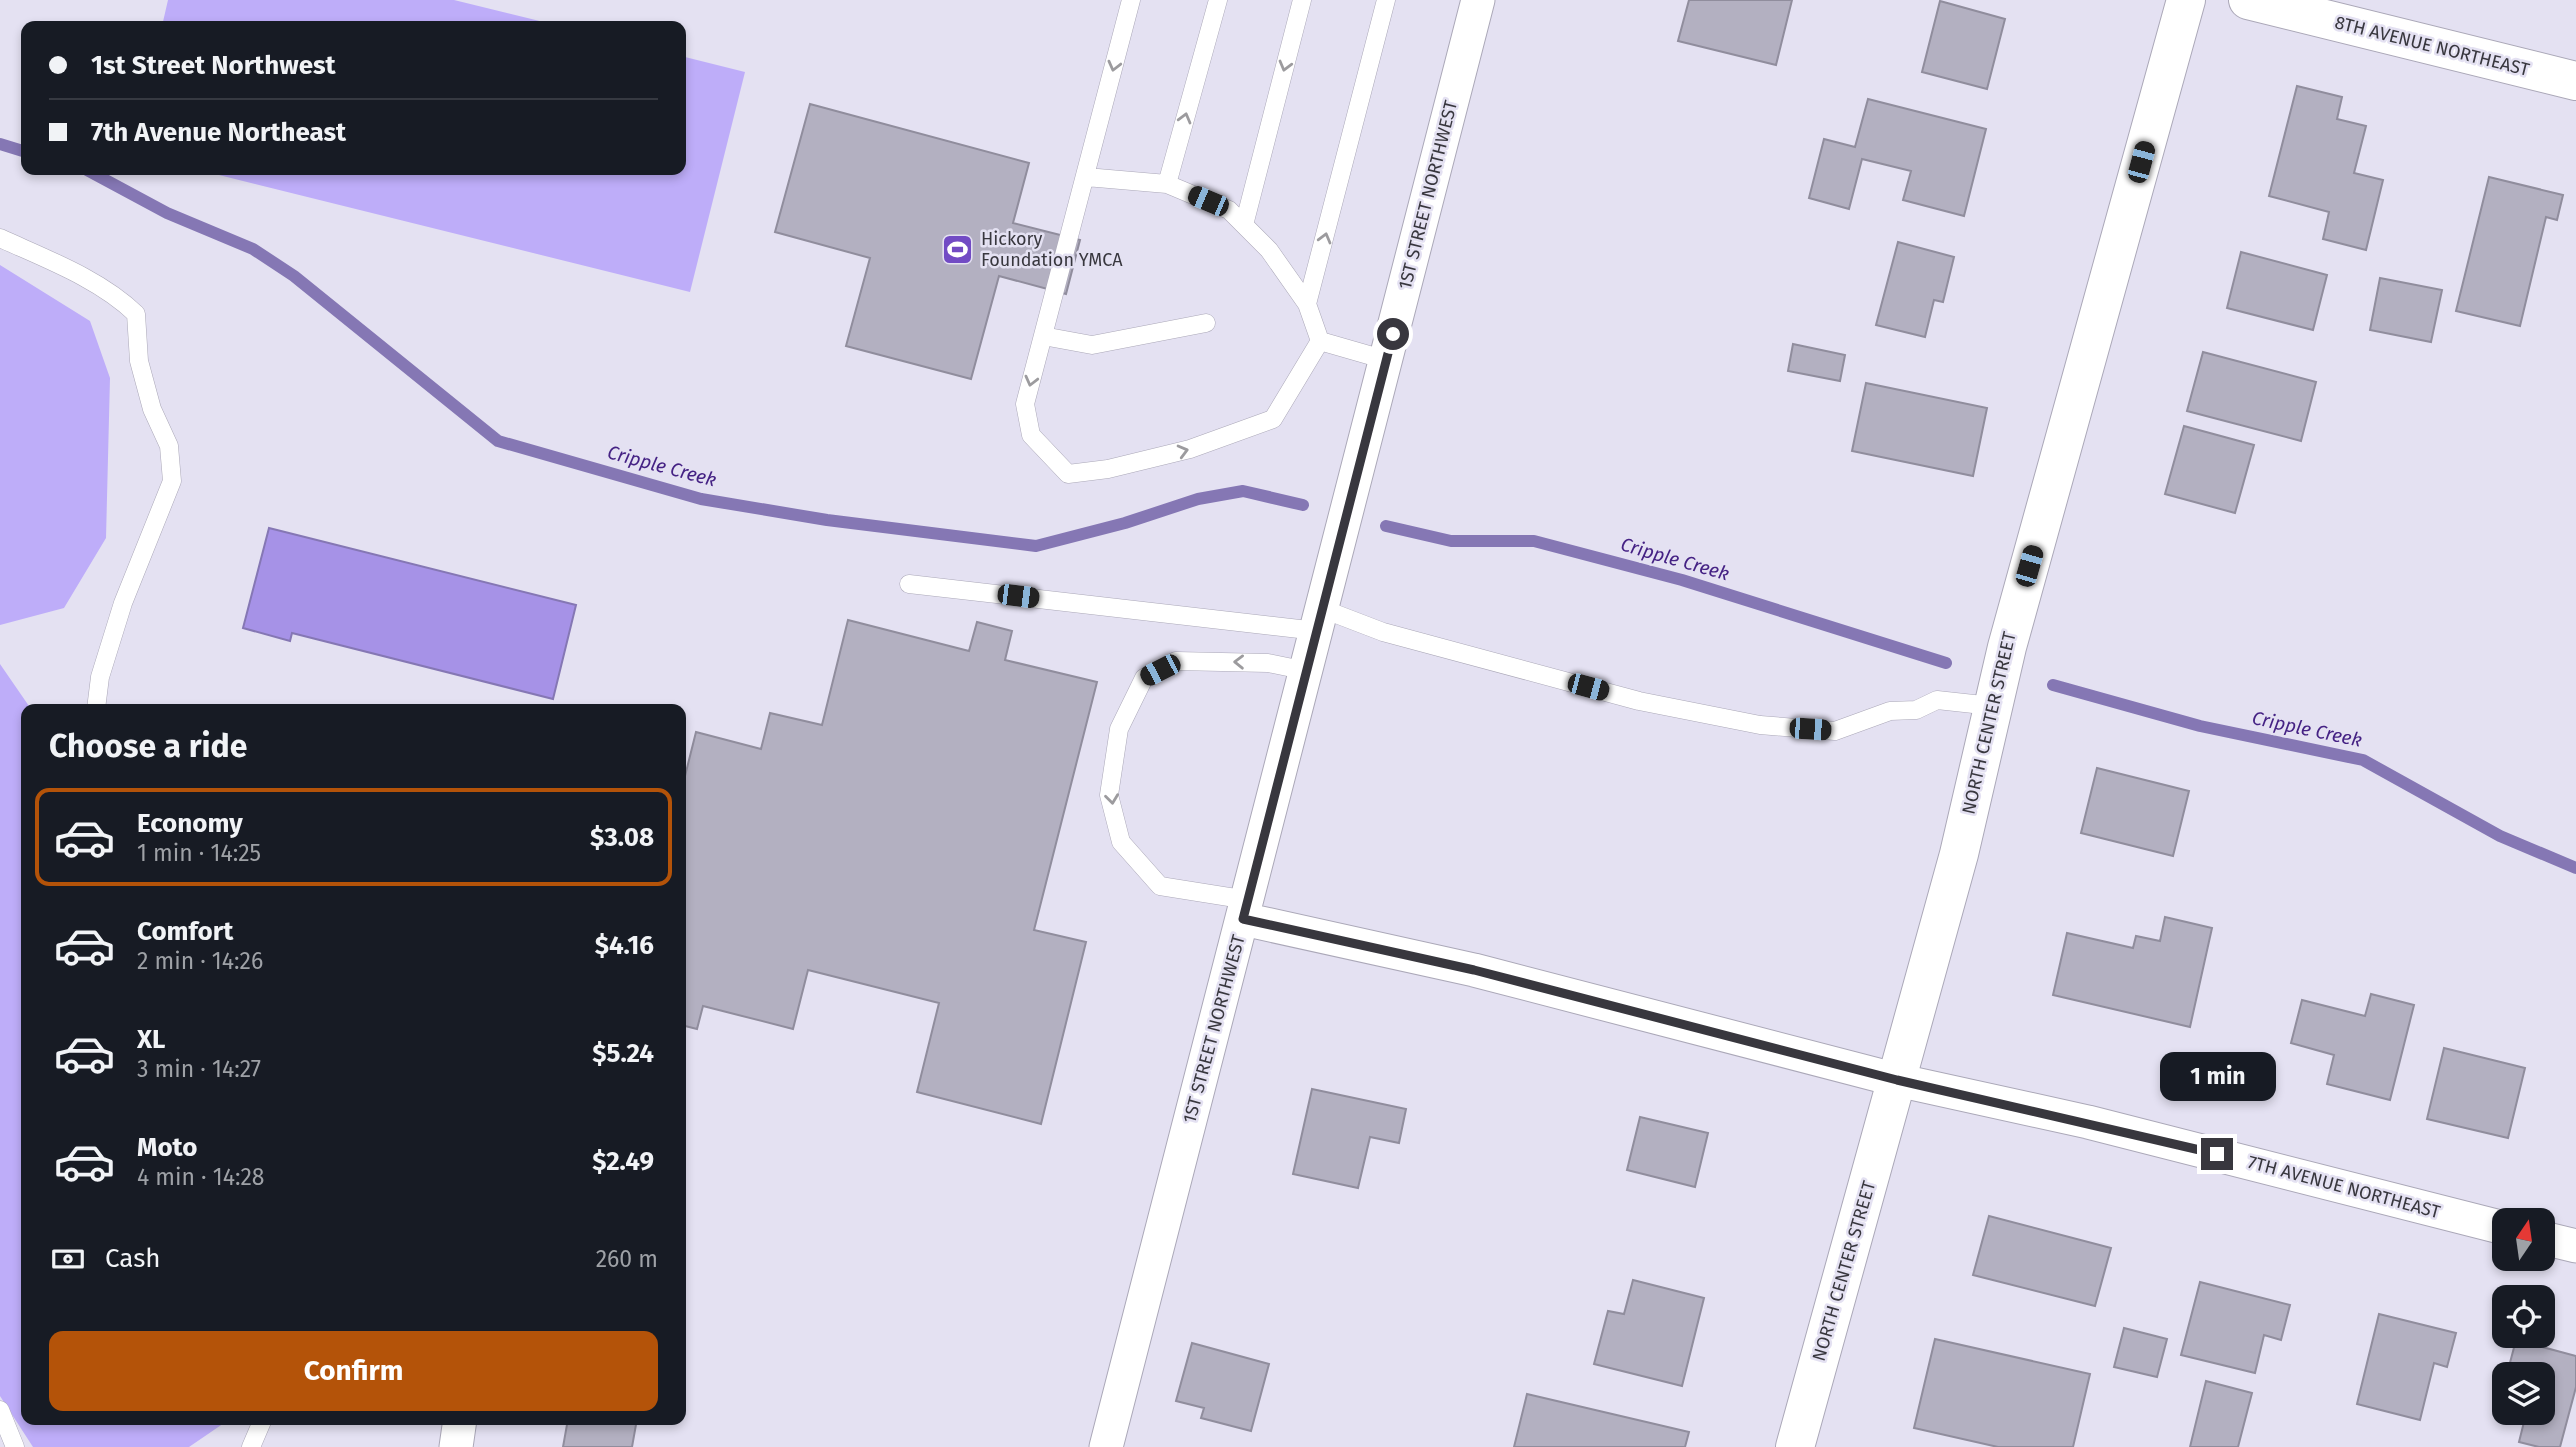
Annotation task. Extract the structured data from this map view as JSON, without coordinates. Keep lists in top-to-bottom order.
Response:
{
  "streets": {
    "street": [
      "8TH AVENUE NORTHEAST",
      "1ST STREET NORTHWEST",
      "NORTH CENTER STREET",
      "7TH AVENUE NORTHEAST"
    ]
  },
  "crossings": [
    ["1ST STREET NORTHWEST", "7TH AVENUE NORTHEAST"],
    ["NORTH CENTER STREET", "7TH AVENUE NORTHEAST"]
  ],
  "water": ["Cripple Creek"],
  "places": {
    "sports": ["Hickory Foundation YMCA"]
  },
  "north": "top",
  "page": {
    "banner": ["1st Street Northwest", "7th Avenue Northeast"],
    "heading": "Choose a ride",
    "list": [
      {
        "name": "Economy",
        "note": "1 min · 14:25",
        "value": "$3.08"
      },
      {
        "name": "Comfort",
        "note": "2 min · 14:26",
        "value": "$4.16"
      },
      {
        "name": "XL",
        "note": "3 min · 14:27",
        "value": "$5.24"
      },
      {
        "name": "Moto",
        "note": "4 min · 14:28",
        "value": "$2.49"
      }
    ],
    "bubble": "1 min",
    "pay": ["Cash", "260 m"],
    "buttons": "Confirm"
  }
}
